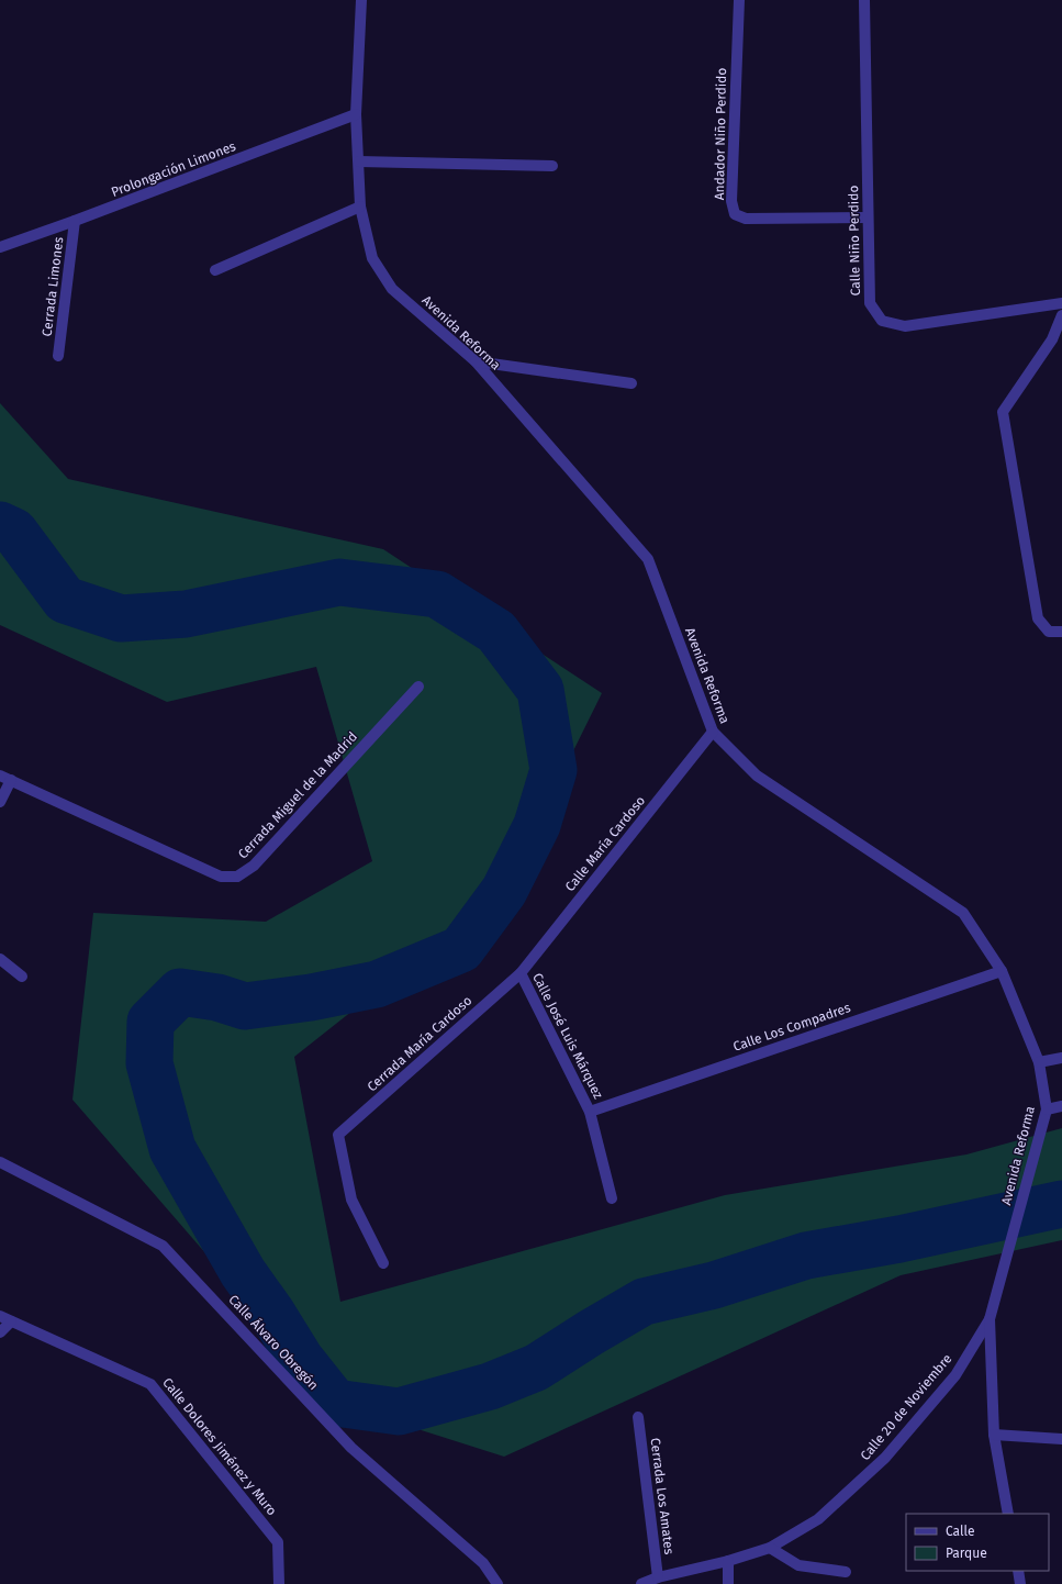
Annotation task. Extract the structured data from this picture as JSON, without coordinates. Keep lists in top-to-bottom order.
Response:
{
  "streets": {
    "street": [
      "Andador Niño Perdido",
      "Prolongación Limones",
      "Calle Niño Perdido",
      "Cerrada Limones",
      "Avenida Reforma",
      "Cerrada Miguel de la Madrid",
      "Calle María Cardoso",
      "Calle Los Compadres",
      "Calle José Luis Márquez",
      "Cerrada María Cardoso",
      "Calle Álvaro Obregón",
      "Calle 20 de Noviembre",
      "Calle Dolores Jiménez y Muro",
      "Cerrada Los Amates"
    ]
  },
  "crossings": [
    ["Andador Niño Perdido", "Calle Niño Perdido"],
    ["Prolongación Limones", "Cerrada Limones"],
    ["Prolongación Limones", "Avenida Reforma"],
    ["Avenida Reforma", "Calle María Cardoso"],
    ["Avenida Reforma", "Calle Los Compadres"],
    ["Avenida Reforma", "Calle 20 de Noviembre"],
    ["Calle María Cardoso", "Calle José Luis Márquez"],
    ["Calle María Cardoso", "Cerrada María Cardoso"],
    ["Calle Los Compadres", "Calle José Luis Márquez"],
    ["Calle José Luis Márquez", "Cerrada María Cardoso"],
    ["Calle 20 de Noviembre", "Cerrada Los Amates"]
  ],
  "legend": ["Calle", "Parque"]
}
